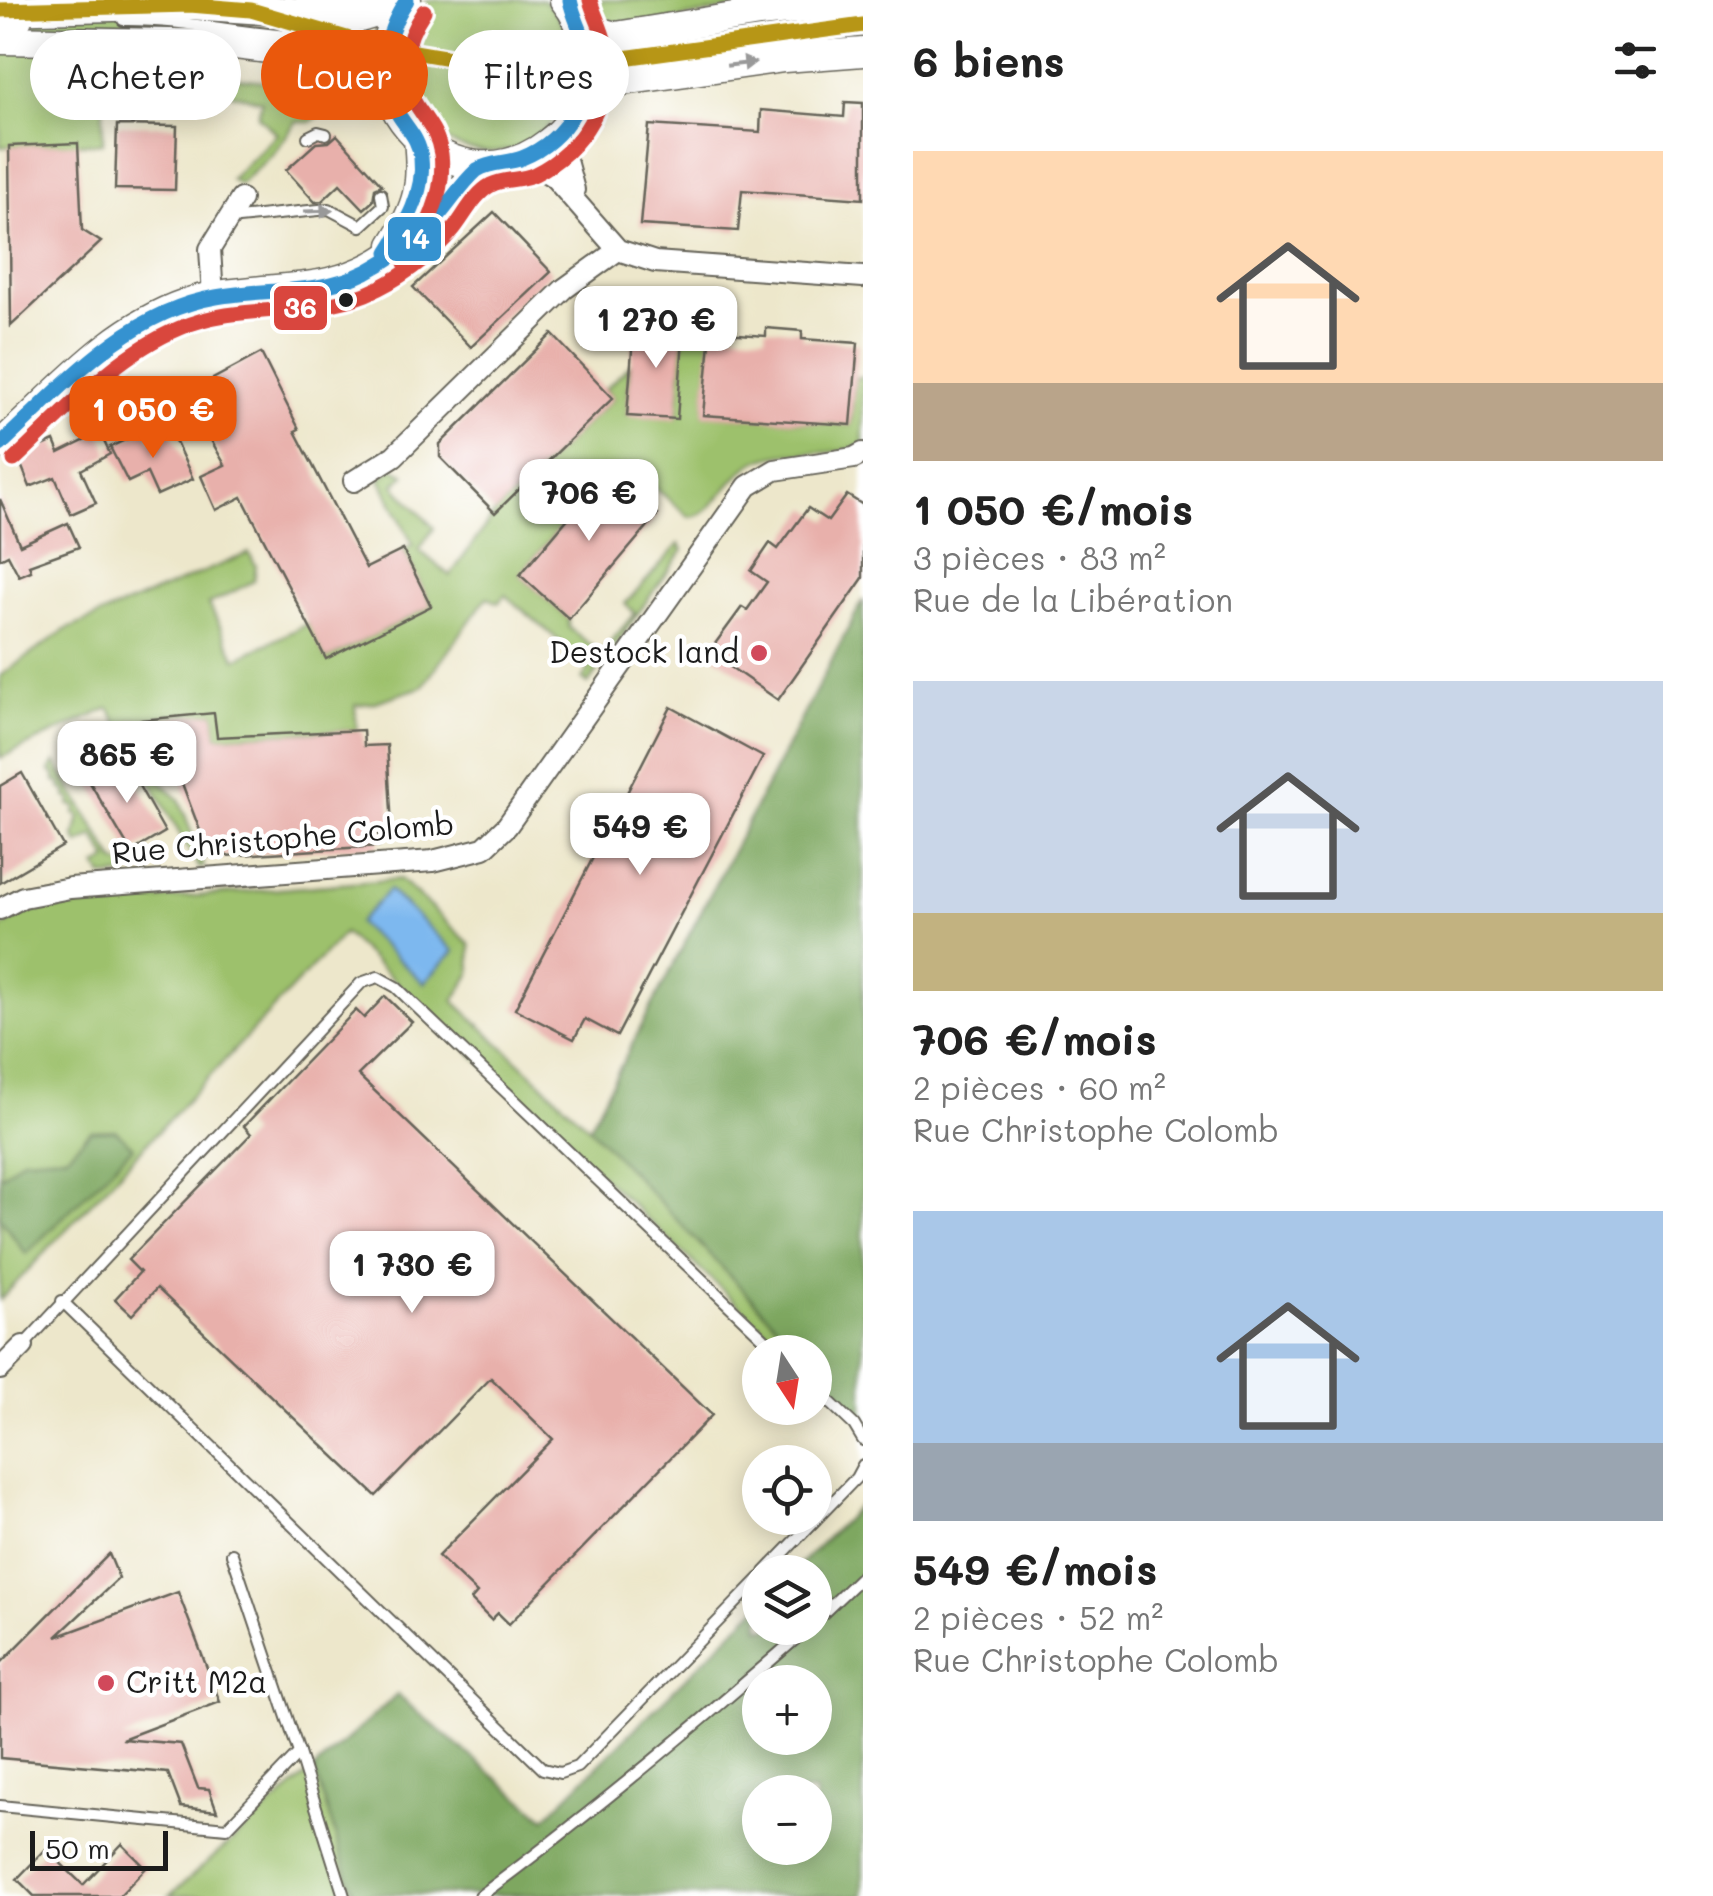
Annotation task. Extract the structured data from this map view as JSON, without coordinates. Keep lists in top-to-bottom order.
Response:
{
  "streets": {
    "street": ["Rue Christophe Colomb"]
  },
  "places": ["Destock land", "Critt M2a"],
  "lines": ["transit line 14", "transit line 36"],
  "scale_bar": "50 m",
  "north": "bottom",
  "page": {
    "heading": "6 biens",
    "chip": ["Acheter", "Louer", "Filtres"],
    "list": [
      {
        "name": "1 050 €/mois",
        "note": "3 pièces · 83 m² · Rue de la Libération"
      },
      {
        "name": "706 €/mois",
        "note": "2 pièces · 60 m² · Rue Christophe Colomb"
      },
      {
        "name": "549 €/mois",
        "note": "2 pièces · 52 m² · Rue Christophe Colomb"
      }
    ],
    "price": [
      "1 270 €",
      "1 050 €",
      "706 €",
      "865 €",
      "549 €",
      "1 730 €"
    ],
    "map_buttons": ["+", "−"],
    "scale": "50 m"
  }
}
